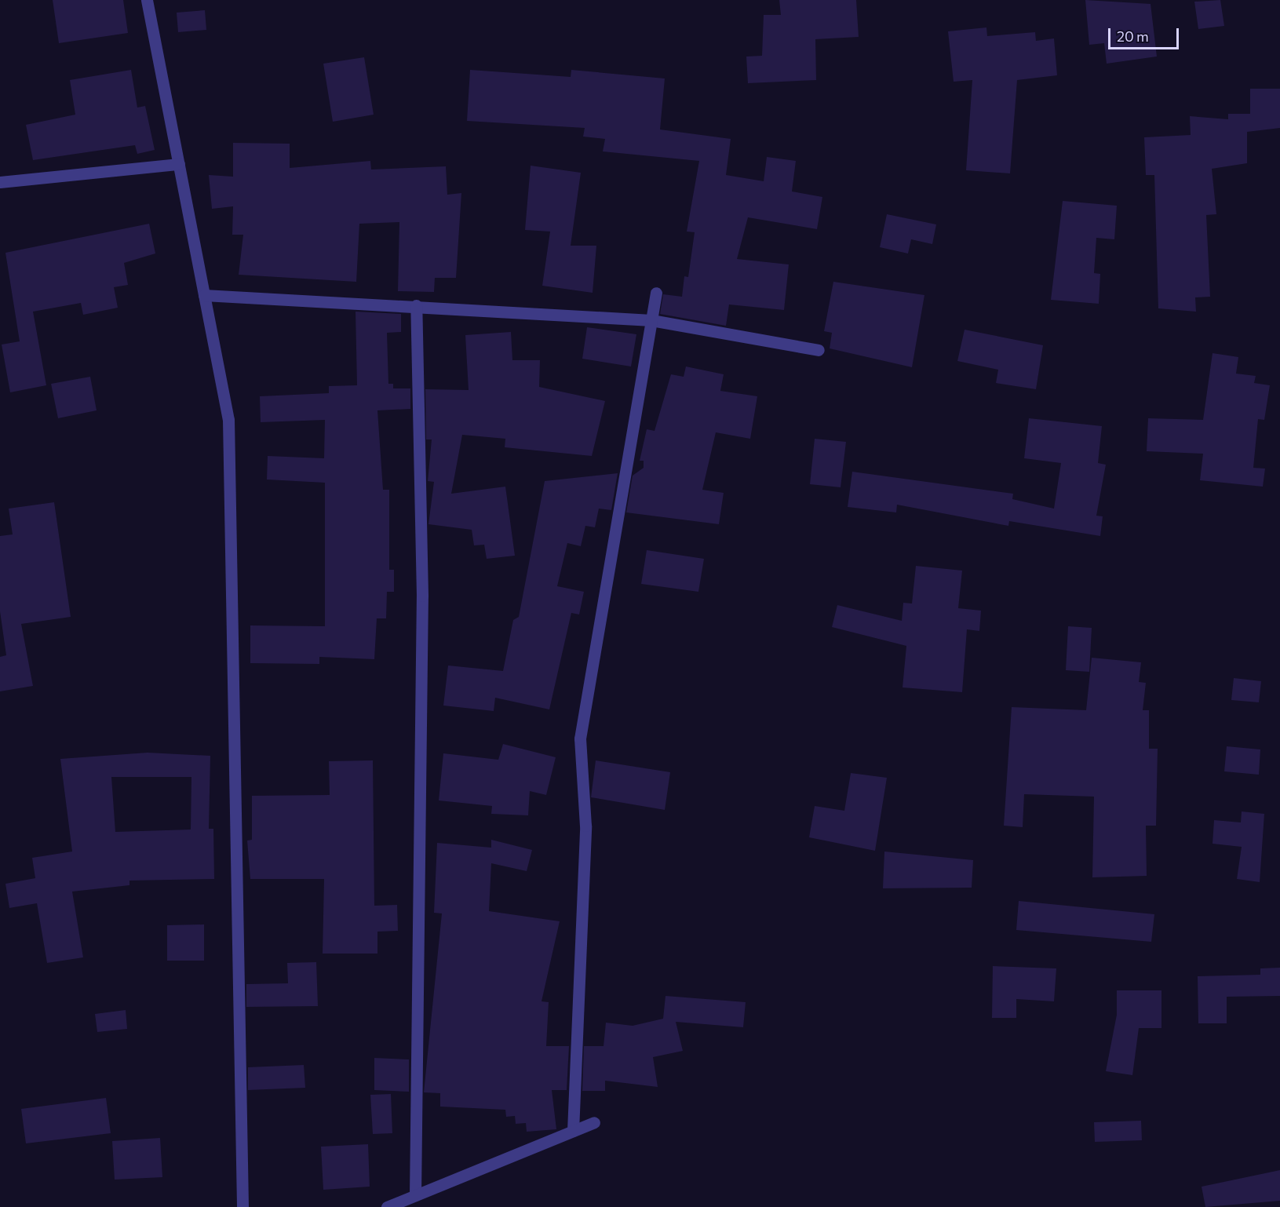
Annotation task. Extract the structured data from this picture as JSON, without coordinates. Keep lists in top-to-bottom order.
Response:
{
  "scale_bar": "20 m"
}
